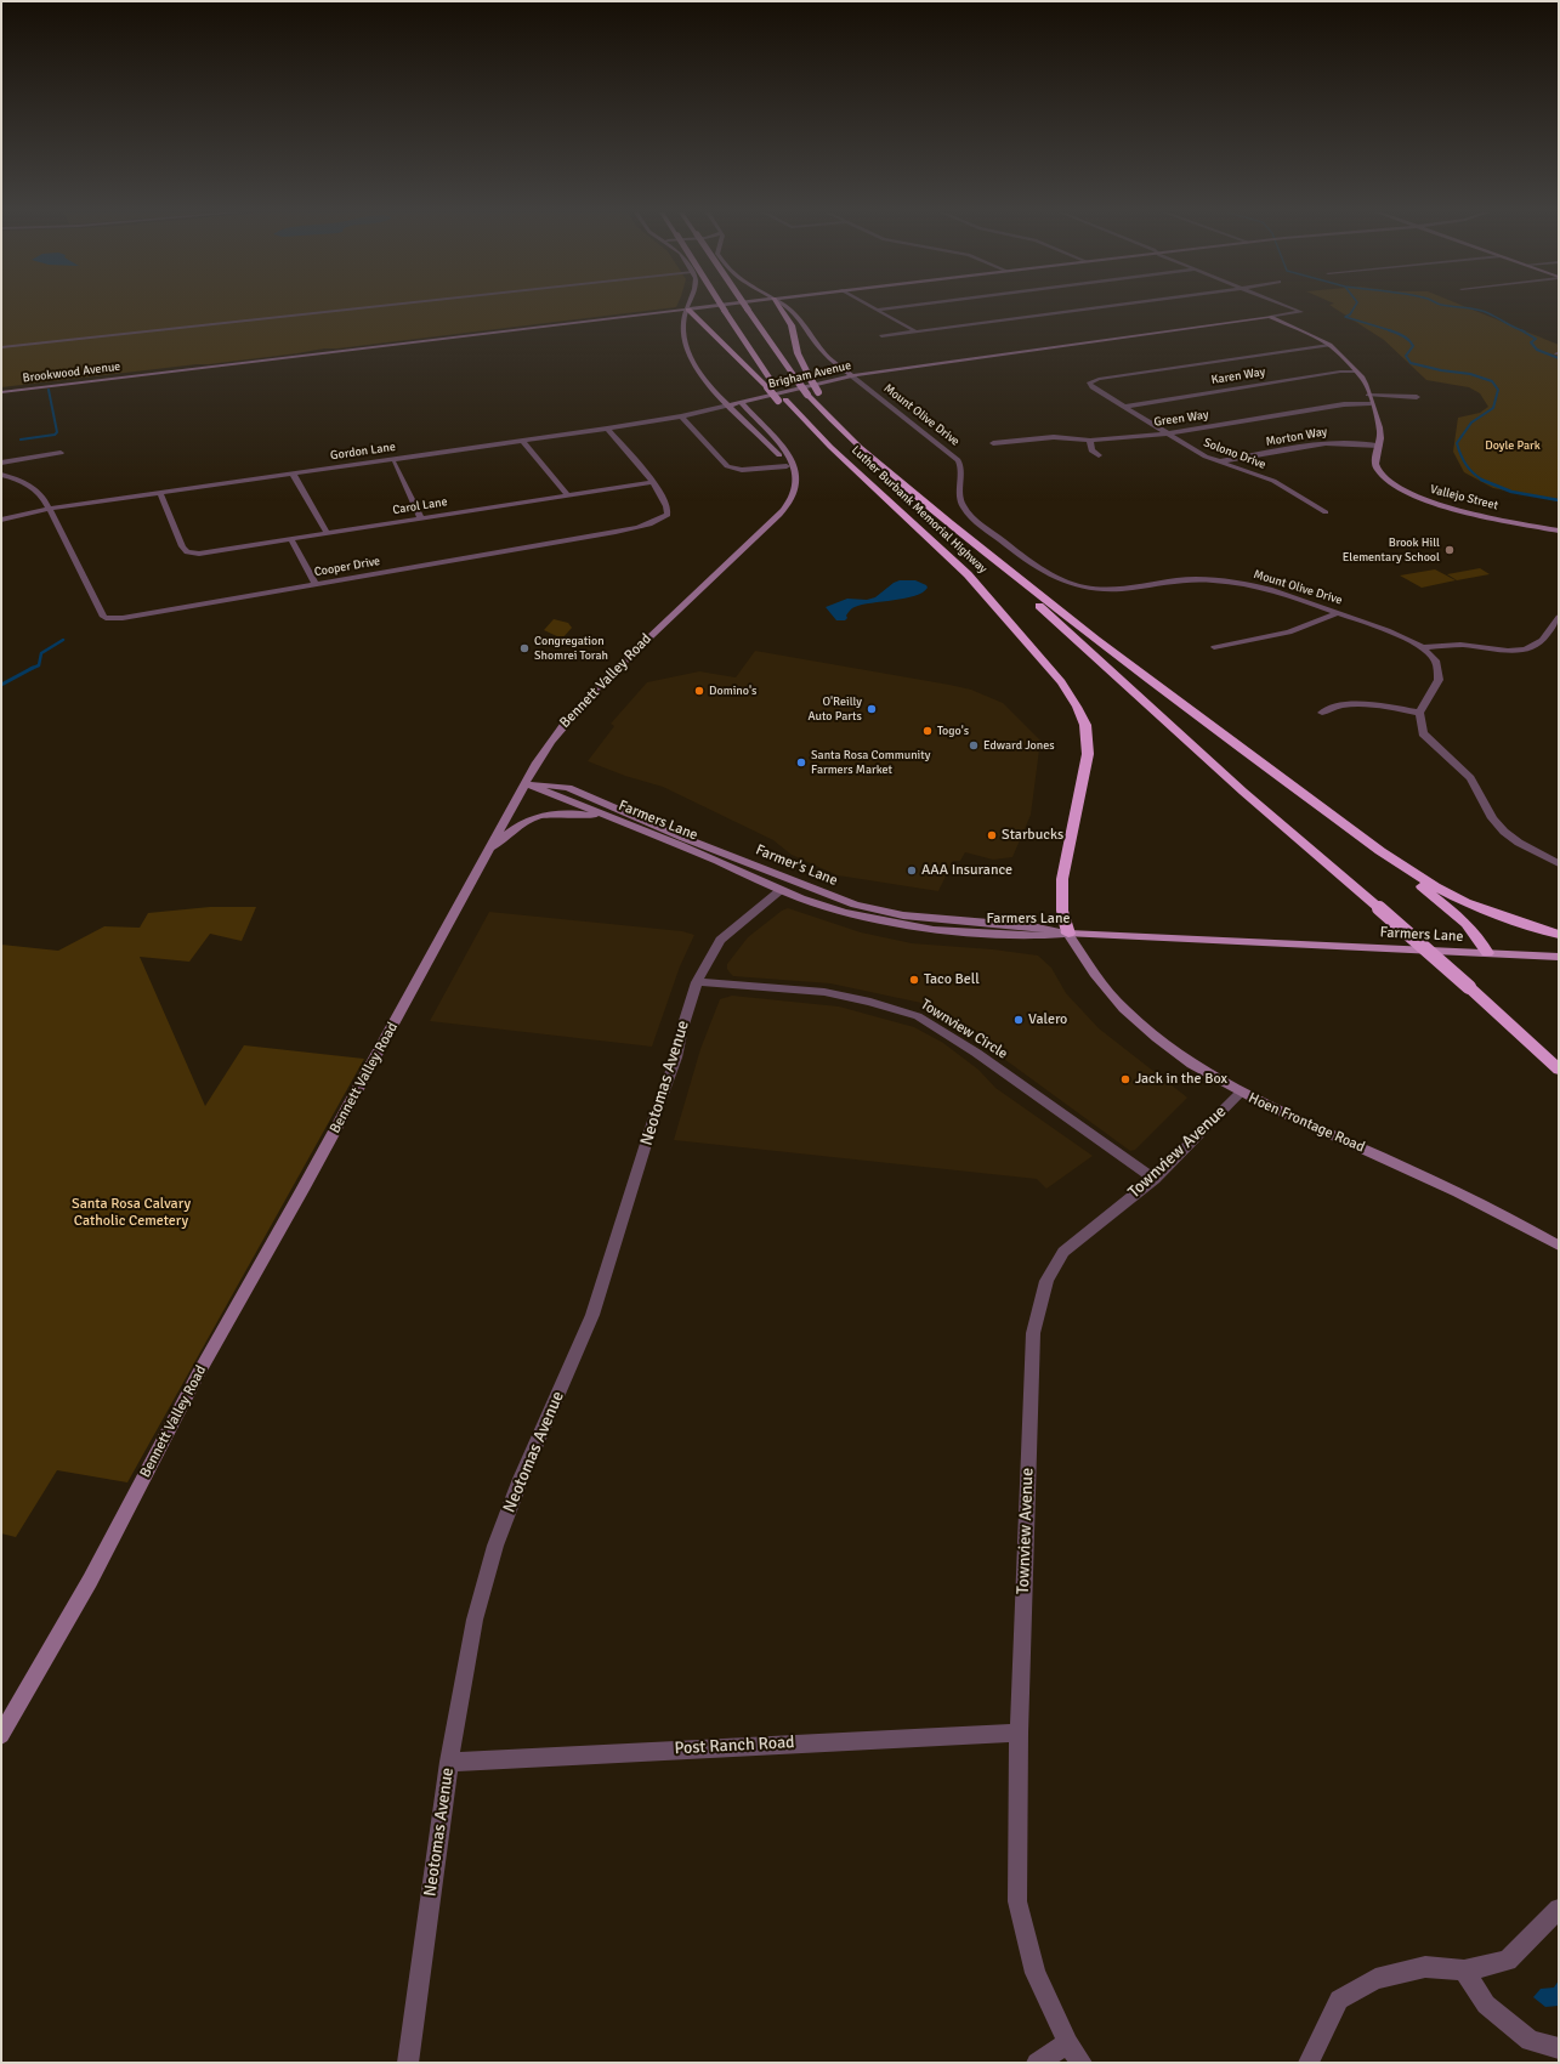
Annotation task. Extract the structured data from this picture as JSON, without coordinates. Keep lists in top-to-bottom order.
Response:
{
  "streets": {
    "highway": ["Luther Burbank Memorial Highway"],
    "main road": ["Farmers Lane"],
    "street": [
      "Brookwood Avenue",
      "Brigham Avenue",
      "Karen Way",
      "Mount Olive Drive",
      "Green Way",
      "Morton Way",
      "Gordon Lane",
      "Solono Drive",
      "Vallejo Street",
      "Carol Lane",
      "Cooper Drive",
      "Bennett Valley Road",
      "Farmer's Lane",
      "Townview Circle",
      "Neotomas Avenue",
      "Hoen Frontage Road",
      "Townview Avenue",
      "Post Ranch Road"
    ]
  },
  "crossings": [
    ["Brigham Avenue", "Mount Olive Drive"],
    ["Brigham Avenue", "Gordon Lane"],
    ["Brigham Avenue", "Vallejo Street"],
    ["Brigham Avenue", "Bennett Valley Road"],
    ["Karen Way", "Solono Drive"],
    ["Karen Way", "Vallejo Street"],
    ["Green Way", "Solono Drive"],
    ["Green Way", "Vallejo Street"],
    ["Morton Way", "Solono Drive"],
    ["Morton Way", "Vallejo Street"],
    ["Gordon Lane", "Carol Lane"],
    ["Gordon Lane", "Cooper Drive"],
    ["Solono Drive", "Vallejo Street"],
    ["Carol Lane", "Cooper Drive"],
    ["Luther Burbank Memorial Highway", "Farmers Lane"],
    ["Luther Burbank Memorial Highway", "Farmer's Lane"],
    ["Luther Burbank Memorial Highway", "Hoen Frontage Road"],
    ["Bennett Valley Road", "Farmers Lane"],
    ["Bennett Valley Road", "Farmer's Lane"],
    ["Farmers Lane", "Farmer's Lane"],
    ["Farmers Lane", "Neotomas Avenue"],
    ["Farmers Lane", "Hoen Frontage Road"],
    ["Farmer's Lane", "Hoen Frontage Road"],
    ["Townview Circle", "Neotomas Avenue"],
    ["Townview Circle", "Townview Avenue"],
    ["Neotomas Avenue", "Post Ranch Road"],
    ["Hoen Frontage Road", "Townview Avenue"],
    ["Townview Avenue", "Post Ranch Road"]
  ],
  "parks": ["Doyle Park", "Santa Rosa Calvary Catholic Cemetery"],
  "places": [
    "Brook Hill Elementary School",
    "Congregation Shomrei Torah",
    "Domino's",
    "O'Reilly Auto Parts",
    "Togo's",
    "Edward Jones",
    "Santa Rosa Community Farmers Market",
    "Starbucks",
    "AAA Insurance",
    "Taco Bell",
    "Valero",
    "Jack in the Box"
  ]
}
